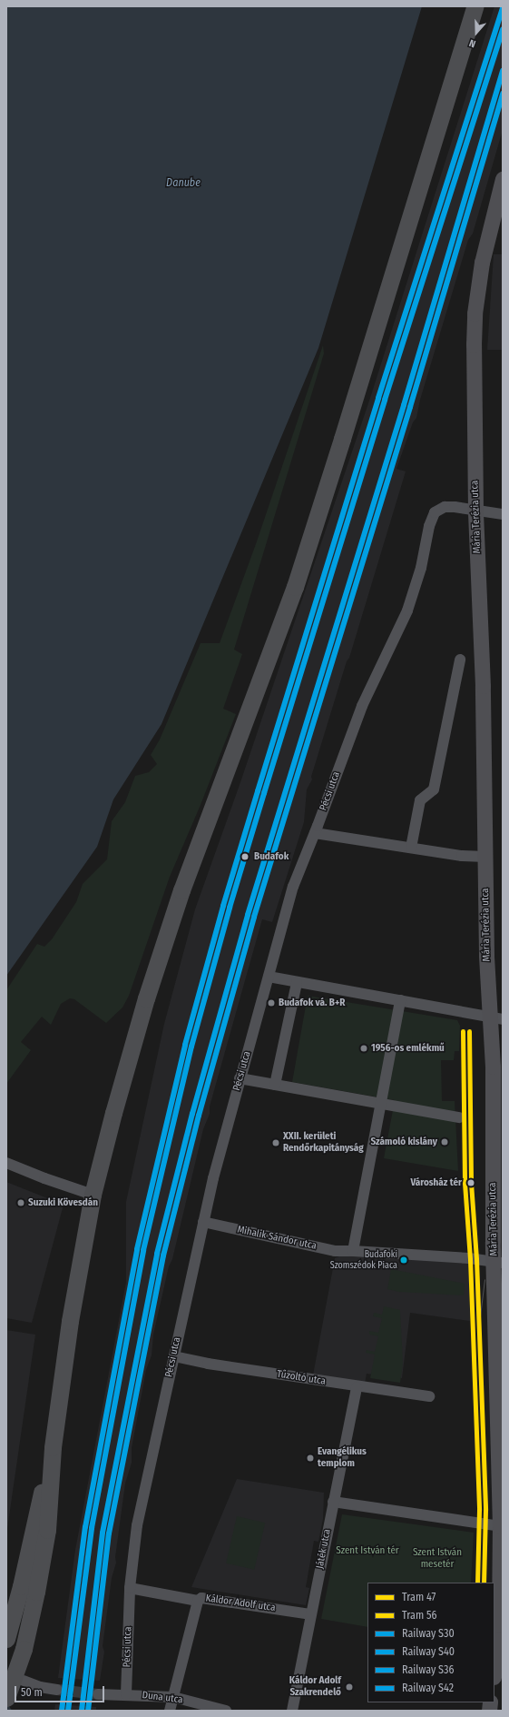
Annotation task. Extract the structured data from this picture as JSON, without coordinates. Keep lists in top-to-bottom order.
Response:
{
  "streets": {
    "main road": ["Mária Terézia utca"],
    "street": [
      "Pécsi utca",
      "Mihalik Sándor utca",
      "Tűzoltó utca",
      "Játék utca",
      "Káldor Adolf utca",
      "Duna utca"
    ]
  },
  "crossings": [
    ["Mária Terézia utca", "Pécsi utca"],
    ["Mária Terézia utca", "Mihalik Sándor utca"],
    ["Pécsi utca", "Mihalik Sándor utca"],
    ["Pécsi utca", "Tűzoltó utca"],
    ["Pécsi utca", "Káldor Adolf utca"],
    ["Pécsi utca", "Duna utca"],
    ["Tűzoltó utca", "Játék utca"],
    ["Játék utca", "Káldor Adolf utca"]
  ],
  "water": ["Danube"],
  "parks": ["Szent István tér", "Szent István mesetér"],
  "places": [
    "Budafok",
    "Budafok vá. B+R",
    "1956-os emlékmű",
    "Számoló kislány",
    "XXII. kerületi Rendőrkapitányság",
    "Városház tér",
    "Suzuki Kövesdán",
    "Budafoki Szomszédok Piaca",
    "Evangélikus templom",
    "Káldor Adolf Szakrendelő"
  ],
  "lines": [
    "rail line S30",
    "rail line S36",
    "rail line S40",
    "rail line S42",
    "tram line 47",
    "tram line 56"
  ],
  "legend": [
    "Tram 47",
    "Tram 56",
    "Railway S30",
    "Railway S40",
    "Railway S36",
    "Railway S42"
  ],
  "scale_bar": "50 m",
  "north": "bottom"
}
